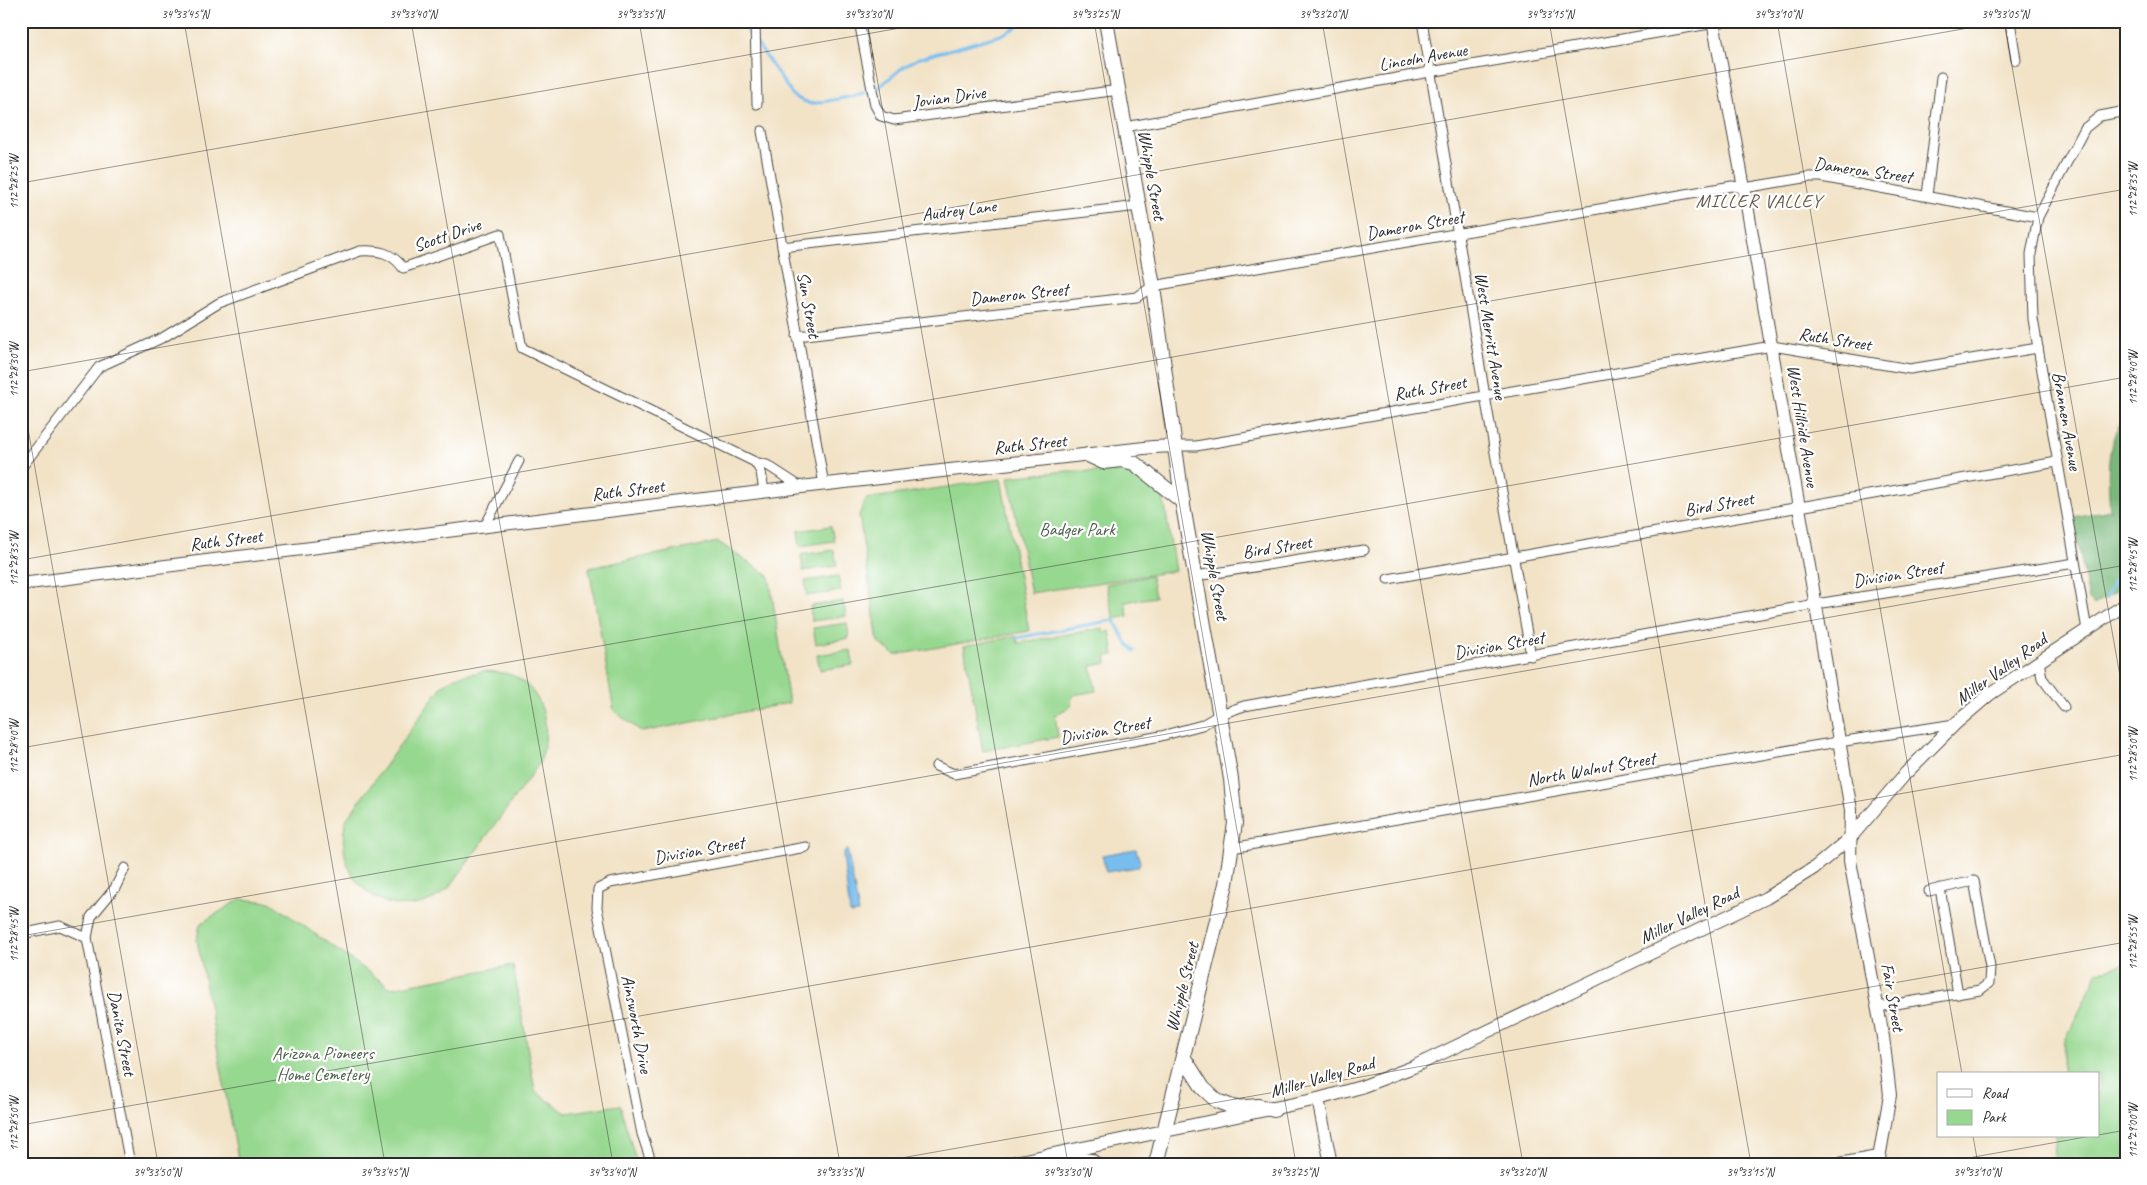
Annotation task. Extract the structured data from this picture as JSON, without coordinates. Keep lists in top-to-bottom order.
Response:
{
  "streets": {
    "main road": ["Whipple Street"],
    "street": [
      "Lincoln Avenue",
      "Jovian Drive",
      "Dameron Street",
      "Audrey Lane",
      "Scott Drive",
      "Sun Street",
      "West Merritt Avenue",
      "Ruth Street",
      "Brannen Avenue",
      "West Hillside Avenue",
      "Bird Street",
      "Division Street",
      "Miller Valley Road",
      "North Walnut Street",
      "Fair Street",
      "Ainsworth Drive",
      "Danita Street"
    ]
  },
  "crossings": [
    ["Lincoln Avenue", "Whipple Street"],
    ["Lincoln Avenue", "West Merritt Avenue"],
    ["Lincoln Avenue", "West Hillside Avenue"],
    ["Jovian Drive", "Whipple Street"],
    ["Dameron Street", "Whipple Street"],
    ["Dameron Street", "Sun Street"],
    ["Dameron Street", "West Merritt Avenue"],
    ["Dameron Street", "Brannen Avenue"],
    ["Dameron Street", "West Hillside Avenue"],
    ["Whipple Street", "Audrey Lane"],
    ["Whipple Street", "Ruth Street"],
    ["Whipple Street", "Bird Street"],
    ["Whipple Street", "Division Street"],
    ["Whipple Street", "Miller Valley Road"],
    ["Whipple Street", "North Walnut Street"],
    ["Audrey Lane", "Sun Street"],
    ["Scott Drive", "Ruth Street"],
    ["Sun Street", "Ruth Street"],
    ["West Merritt Avenue", "Ruth Street"],
    ["West Merritt Avenue", "Bird Street"],
    ["West Merritt Avenue", "Division Street"],
    ["Ruth Street", "Brannen Avenue"],
    ["Ruth Street", "West Hillside Avenue"],
    ["Brannen Avenue", "Bird Street"],
    ["Brannen Avenue", "Division Street"],
    ["Brannen Avenue", "Miller Valley Road"],
    ["West Hillside Avenue", "Bird Street"],
    ["West Hillside Avenue", "Division Street"],
    ["West Hillside Avenue", "Miller Valley Road"],
    ["West Hillside Avenue", "North Walnut Street"],
    ["West Hillside Avenue", "Fair Street"],
    ["Division Street", "Ainsworth Drive"],
    ["Miller Valley Road", "North Walnut Street"],
    ["Miller Valley Road", "Fair Street"]
  ],
  "districts": ["MILLER VALLEY"],
  "parks": ["Badger Park", "Arizona Pioneers Home Cemetery"],
  "legend": ["Road", "Park"],
  "coordinates": [
    "34°33'45\"N",
    "34°33'40\"N",
    "34°33'35\"N",
    "34°33'30\"N",
    "34°33'25\"N",
    "34°33'20\"N",
    "34°33'15\"N",
    "34°33'10\"N",
    "34°33'05\"N",
    "112°28'25\"W",
    "112°28'35\"W",
    "112°28'30\"W",
    "112°28'40\"W",
    "112°28'45\"W",
    "112°28'50\"W",
    "112°28'55\"W",
    "112°29'00\"W",
    "34°33'50\"N"
  ]
}
